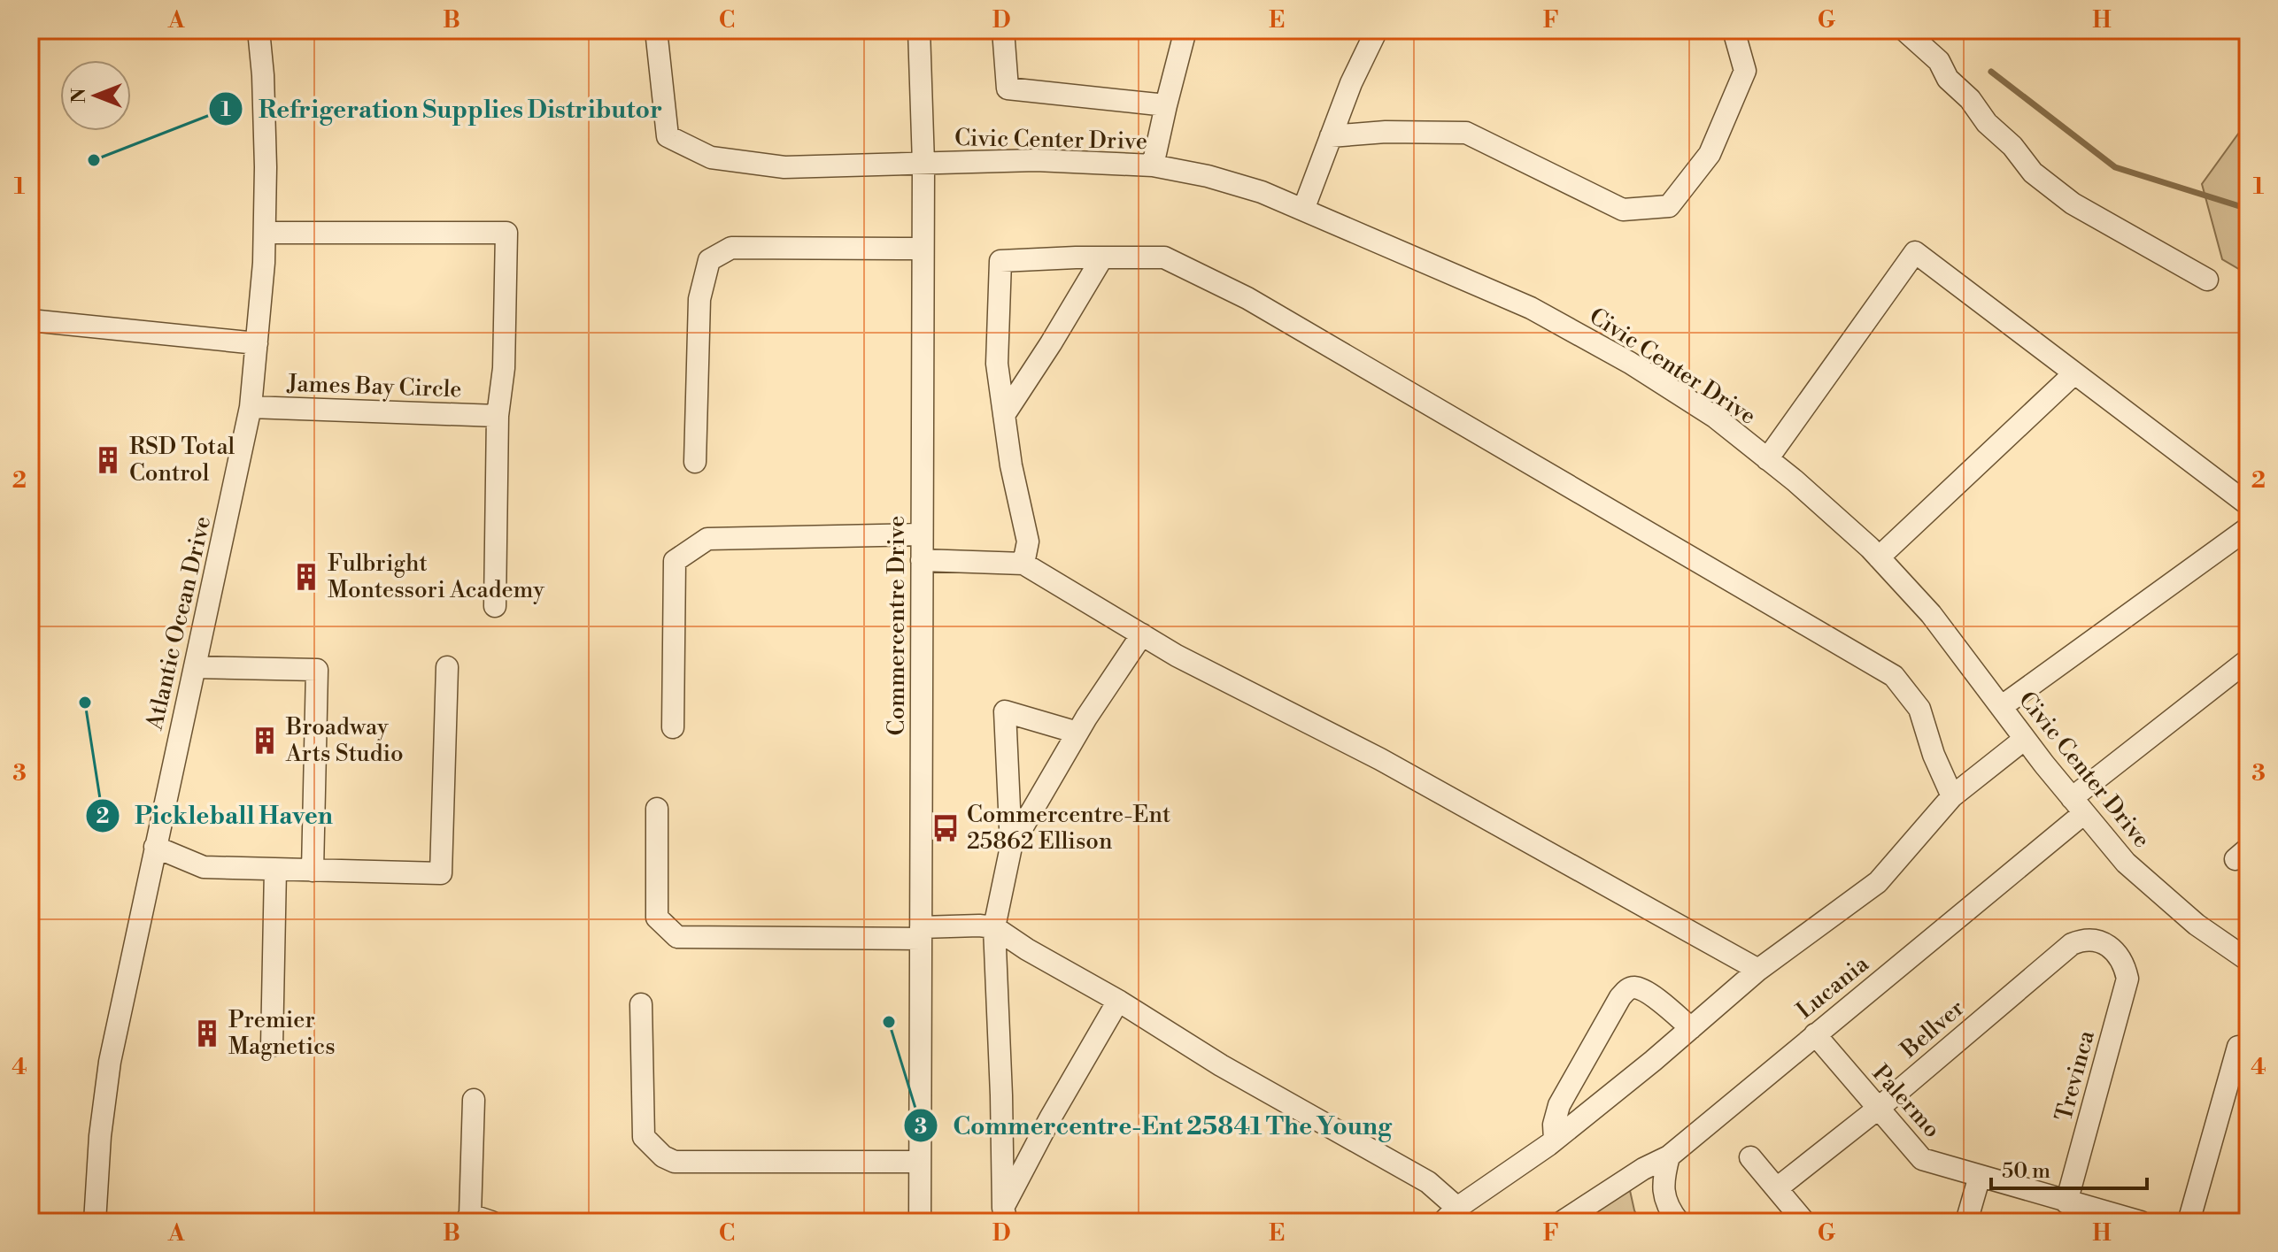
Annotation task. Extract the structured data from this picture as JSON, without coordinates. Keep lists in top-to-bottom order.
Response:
{
  "streets": {
    "street": [
      "Civic Center Drive",
      "James Bay Circle",
      "Atlantic Ocean Drive",
      "Commercentre Drive",
      "Lucania",
      "Bellver",
      "Trevinca",
      "Palermo"
    ]
  },
  "crossings": [
    ["Civic Center Drive", "Commercentre Drive"],
    ["Civic Center Drive", "Lucania"],
    ["James Bay Circle", "Atlantic Ocean Drive"],
    ["Lucania", "Palermo"],
    ["Bellver", "Trevinca"],
    ["Bellver", "Palermo"],
    ["Trevinca", "Palermo"]
  ],
  "places": {
    "other": ["Refrigeration Supplies Distributor", "Pickleball Haven", "Commercentre-Ent 25841 The Young"],
    "building": [
      "RSD Total Control",
      "Fulbright Montessori Academy",
      "Broadway Arts Studio",
      "Premier Magnetics"
    ],
    "bus stop": ["Commercentre-Ent 25862 Ellison"]
  },
  "scale_bar": "50 m",
  "north": "left",
  "grid": {
    "columns": [
      "A",
      "B",
      "C",
      "D",
      "E",
      "F",
      "G",
      "H"
    ],
    "rows": [
      "1",
      "2",
      "3",
      "4"
    ]
  }
}
